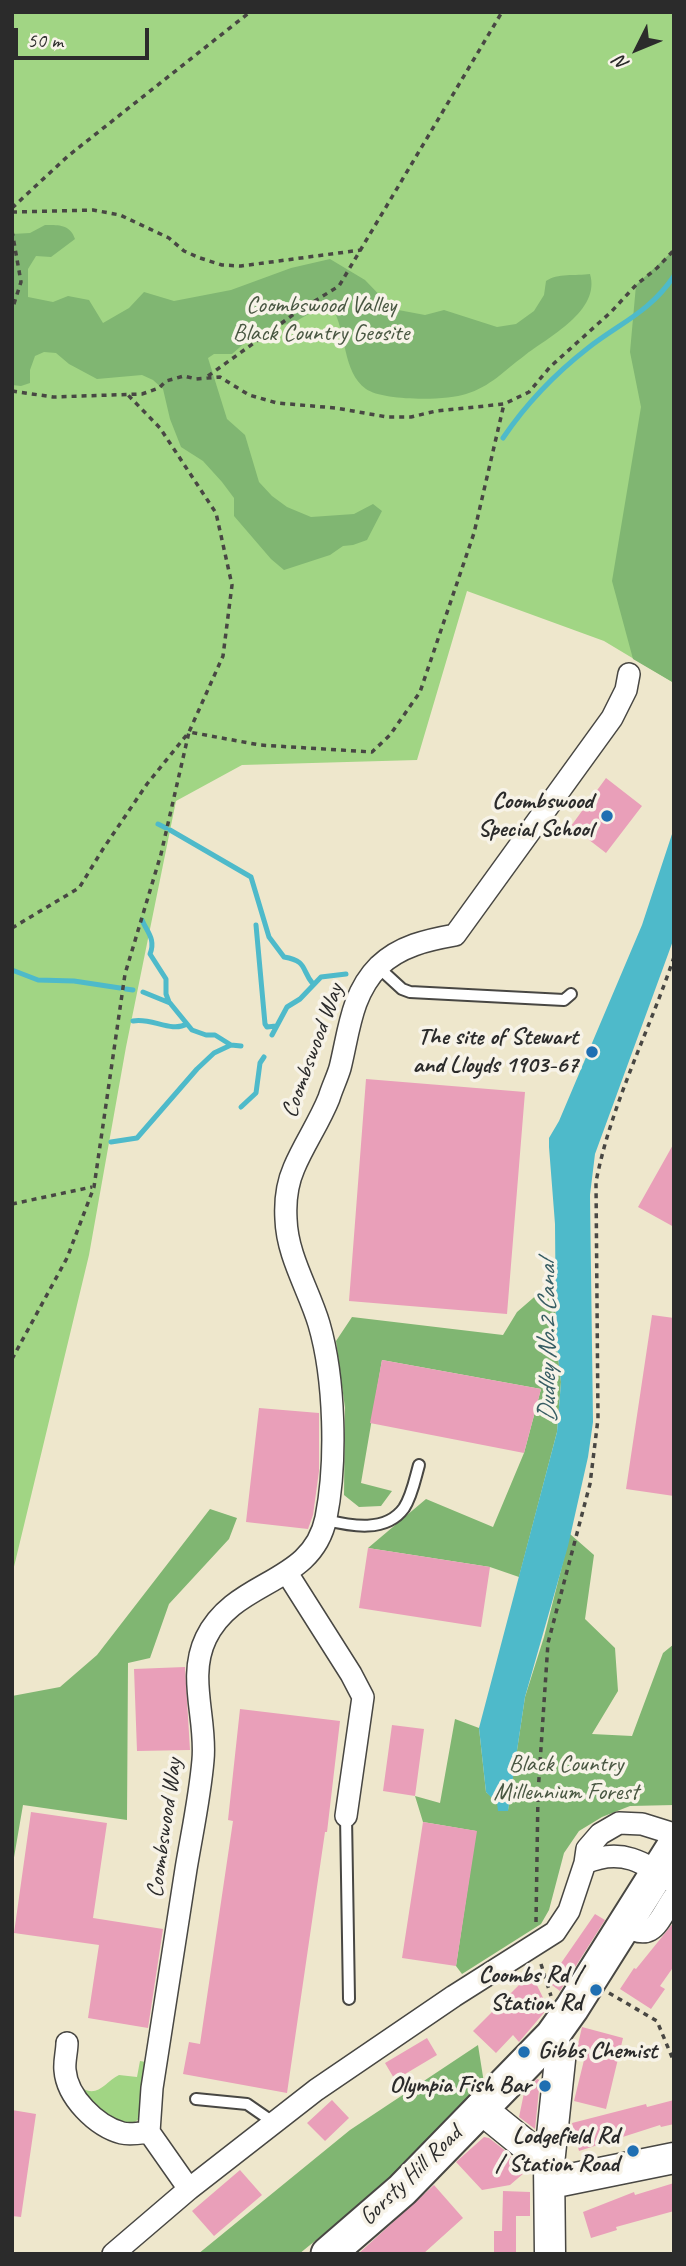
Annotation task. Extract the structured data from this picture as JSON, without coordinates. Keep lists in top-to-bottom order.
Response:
{
  "streets": {
    "main road": ["Gorsty Hill Road"],
    "street": ["Coombswood Way"]
  },
  "water": ["Dudley No.2 Canal"],
  "parks": ["Coombswood Valley Black Country Geosite", "Black Country Millennium Forest"],
  "places": [
    "Coombswood Special School",
    "The site of Stewart and Lloyds 1903-67",
    "Coombs Rd / Station Rd",
    "Gibbs Chemist",
    "Olympia Fish Bar",
    "Lodgefield Rd / Station Road"
  ],
  "scale_bar": "50 m",
  "north": "bottom left"
}
